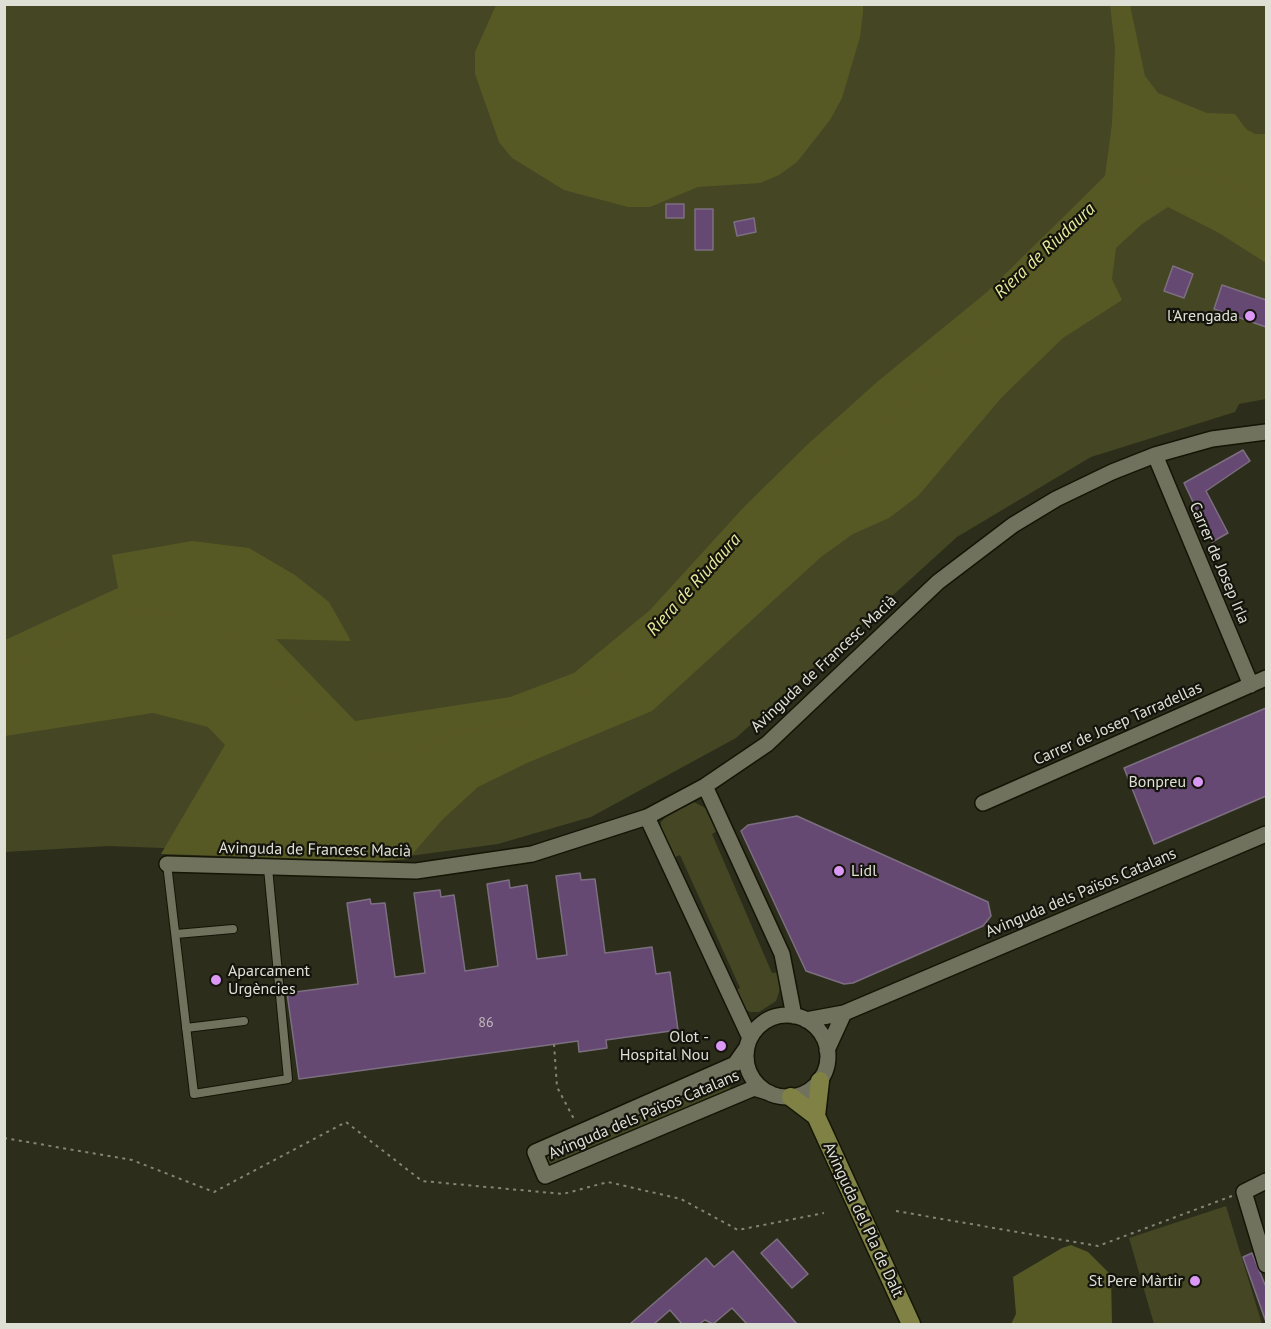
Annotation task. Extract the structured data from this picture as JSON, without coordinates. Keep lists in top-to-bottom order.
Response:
{
  "streets": {
    "street": [
      "Carrer de Josep Irla",
      "Avinguda de Francesc Macià",
      "Carrer de Josep Tarradellas",
      "Avinguda dels Països Catalans",
      "Avinguda del Pla de Dalt"
    ]
  },
  "crossings": [
    ["Carrer de Josep Irla", "Avinguda de Francesc Macià"],
    ["Carrer de Josep Irla", "Carrer de Josep Tarradellas"],
    ["Avinguda dels Països Catalans", "Avinguda del Pla de Dalt"]
  ],
  "water": ["Riera de Riudaura"],
  "places": [
    "l'Arengada",
    "Bonpreu",
    "Lidl",
    "Aparcament Urgències",
    "Olot - Hospital Nou",
    "St Pere Màrtir"
  ],
  "house_numbers": ["86"]
}
